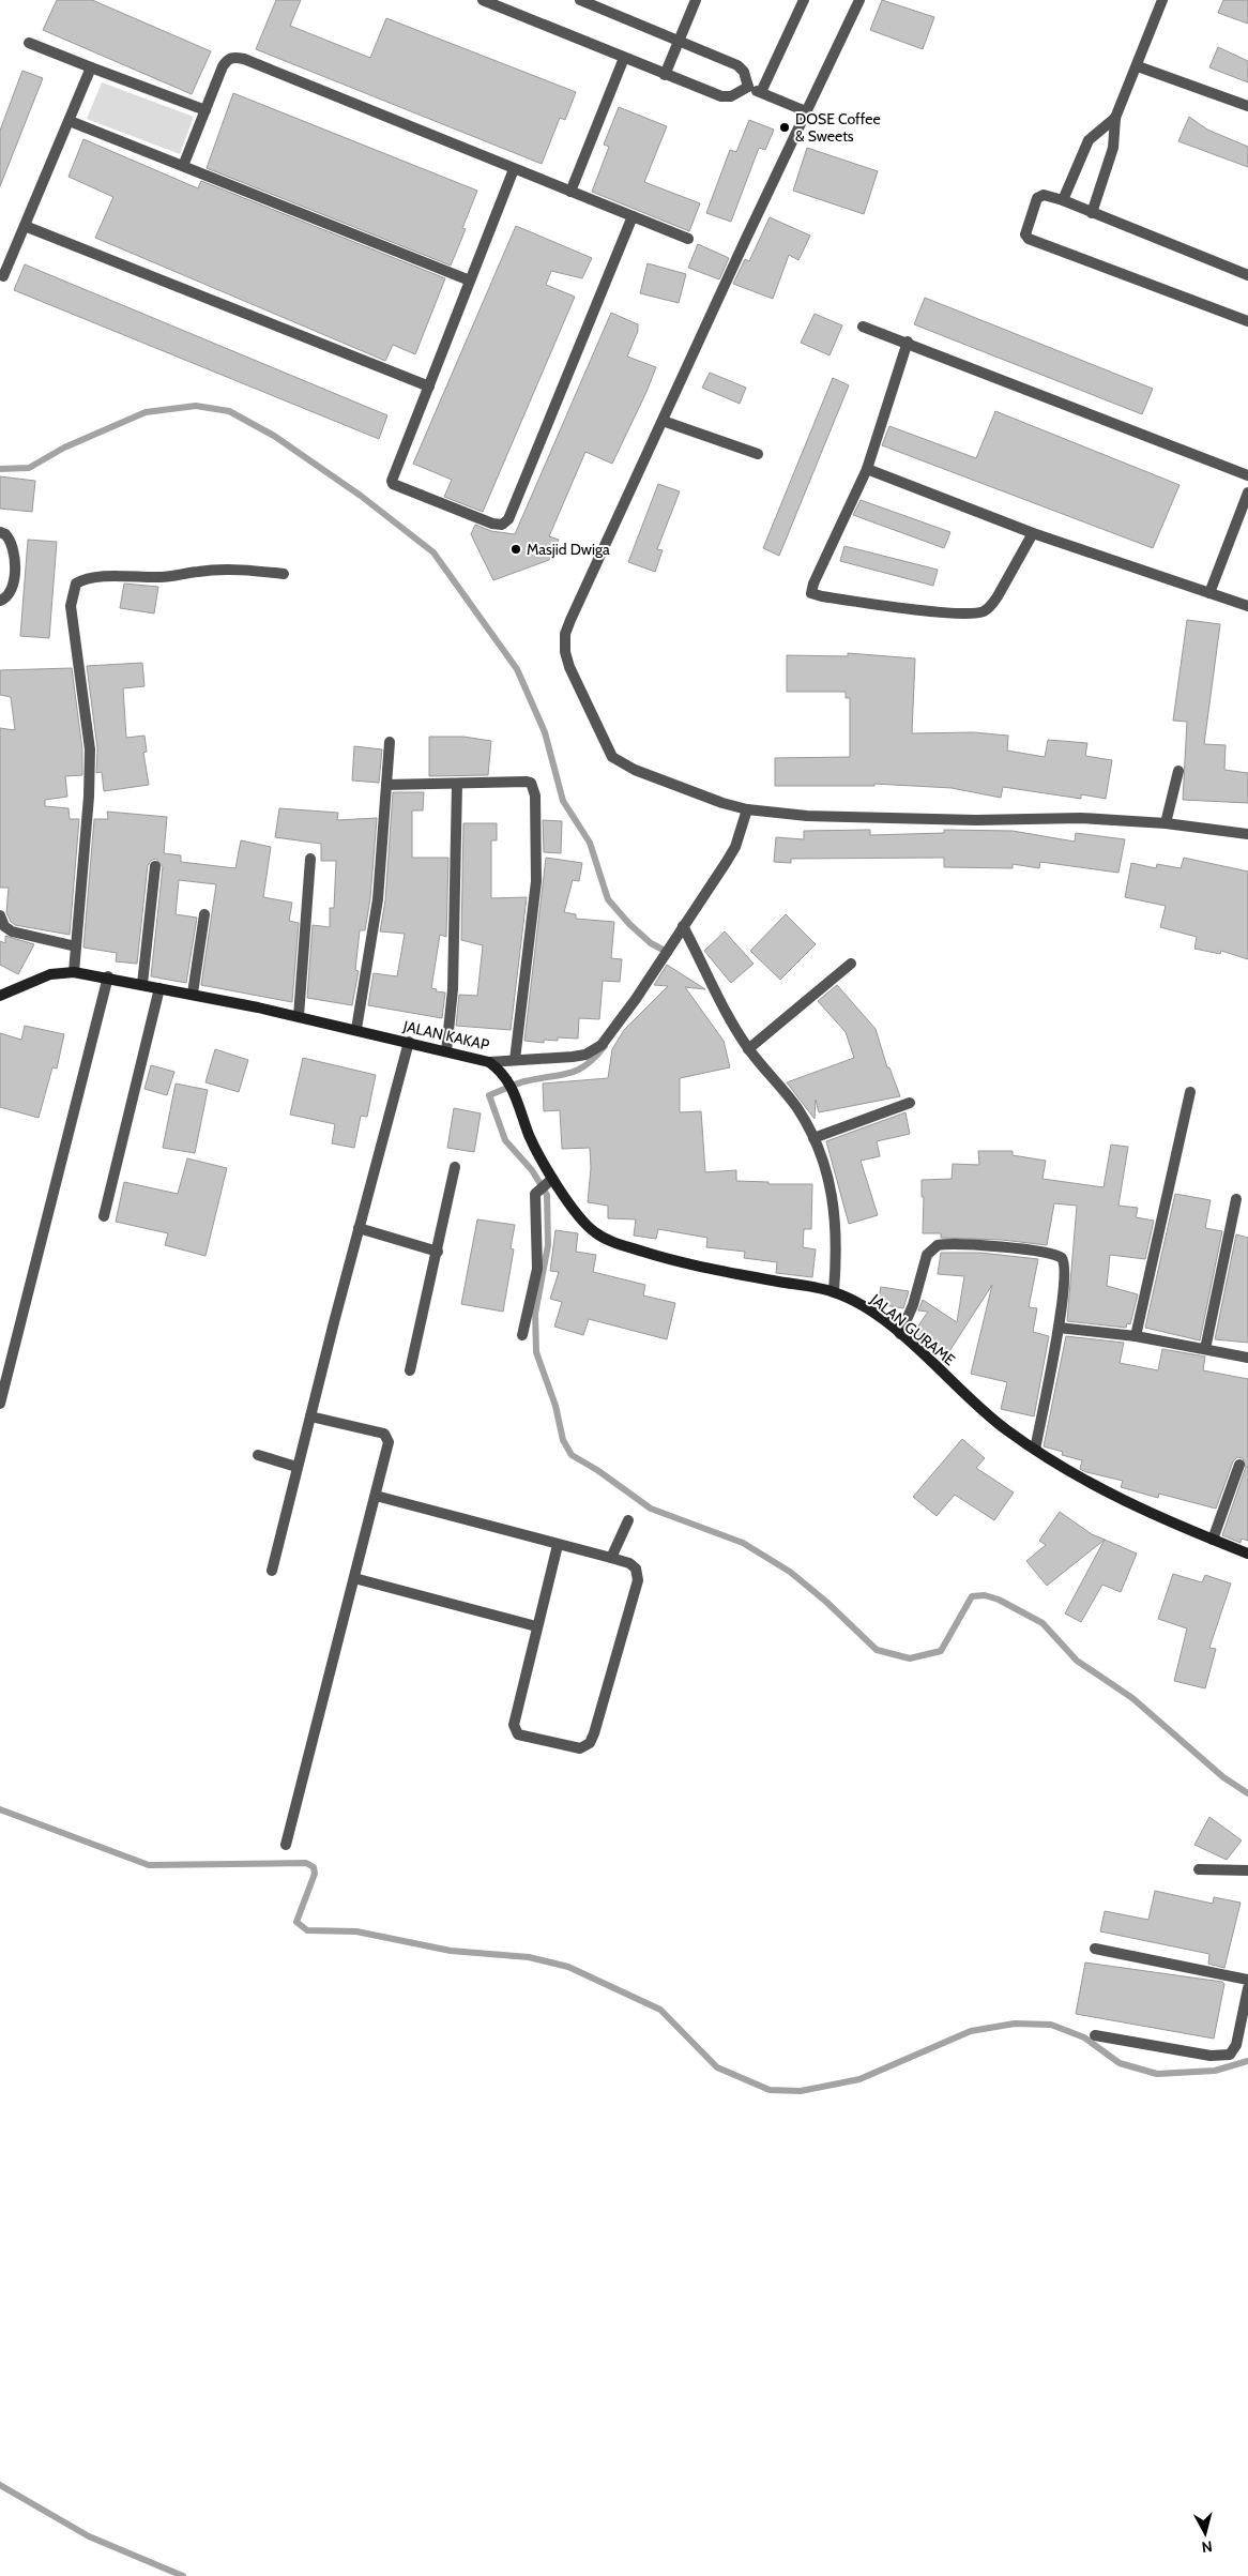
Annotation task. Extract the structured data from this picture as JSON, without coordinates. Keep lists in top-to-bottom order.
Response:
{
  "streets": {
    "street": ["JALAN KAKAP", "JALAN GURAME"]
  },
  "crossings": [
    ["JALAN KAKAP", "JALAN GURAME"]
  ],
  "places": ["DOSE Coffee & Sweets", "Masjid Dwiga"],
  "north": "bottom"
}
